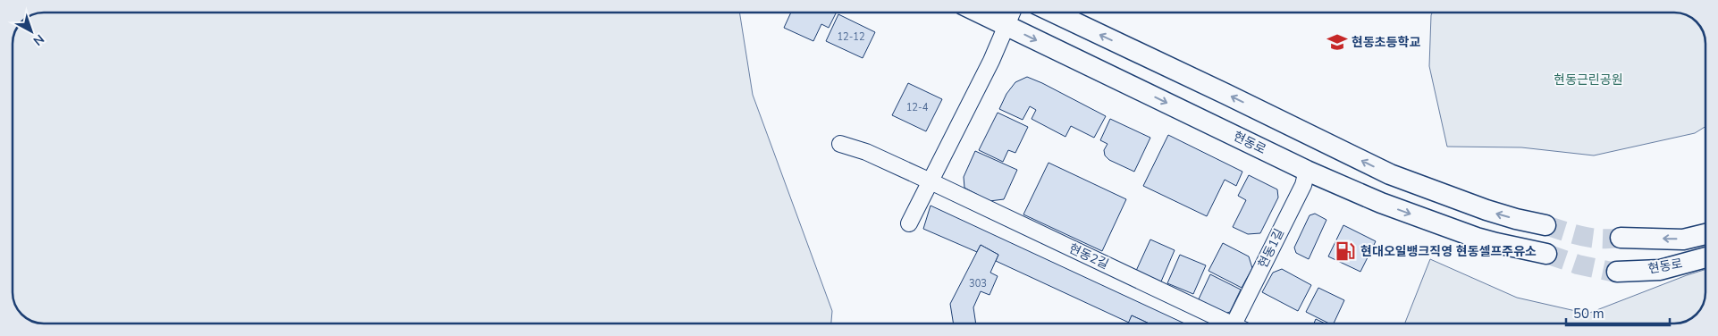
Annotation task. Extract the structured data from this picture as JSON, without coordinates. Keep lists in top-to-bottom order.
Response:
{
  "streets": {
    "main road": ["현동로"],
    "street": ["현동1길", "현동2길"]
  },
  "crossings": [
    ["현동로", "현동1길"]
  ],
  "parks": ["현동근린공원"],
  "places": {
    "school or university": ["현동초등학교"],
    "fuel station": ["현대오일뱅크직영 현동셀프주유소"]
  },
  "house_numbers": ["12-12", "12-4", "303"],
  "scale_bar": "50 m",
  "north": "bottom right"
}
